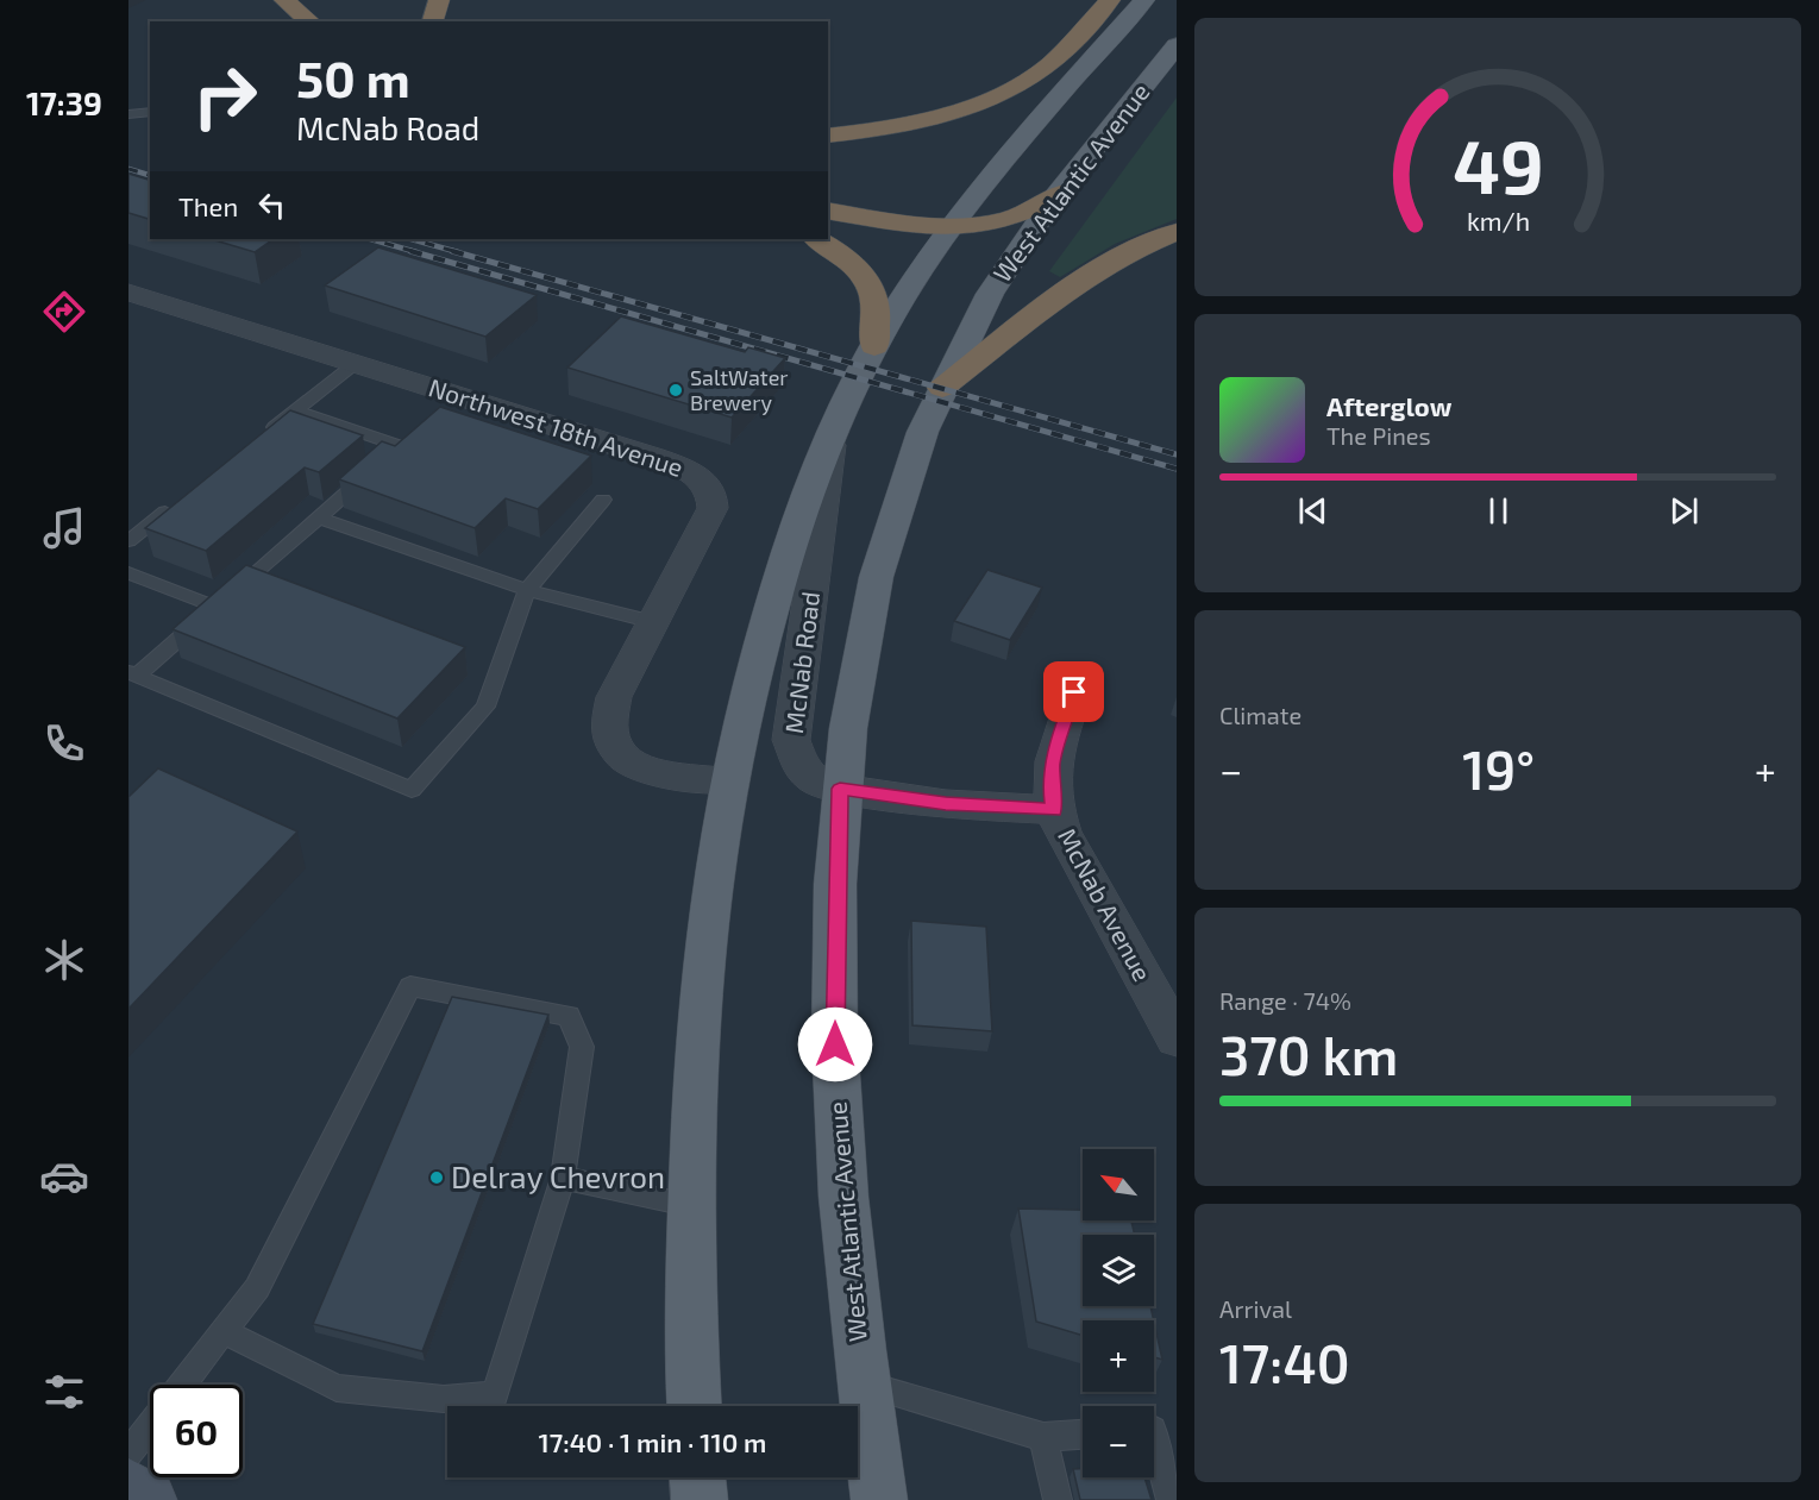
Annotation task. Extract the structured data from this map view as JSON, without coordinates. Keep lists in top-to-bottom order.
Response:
{
  "streets": {
    "main road": ["West Atlantic Avenue"],
    "street": ["Northwest 18th Avenue", "McNab Road", "McNab Avenue"]
  },
  "crossings": [
    ["West Atlantic Avenue", "McNab Road"],
    ["McNab Road", "McNab Avenue"]
  ],
  "places": ["SaltWater Brewery", "Delray Chevron"],
  "north": "top left",
  "page": {
    "tabs": "17:39",
    "turn": ["50 m", "McNab Road"],
    "then": "Then",
    "song": ["Afterglow", "The Pines"],
    "tile": [
      "Climate",
      ["Range · 74%", "370 km"],
      ["Arrival", "17:40"]
    ],
    "heat": ["−", "19°", "+"],
    "map_buttons": ["+", "−"],
    "limit": "60",
    "trip": "17:40 · 1 min · 110 m",
    "gauge": ["49", "km/h"]
  }
}
